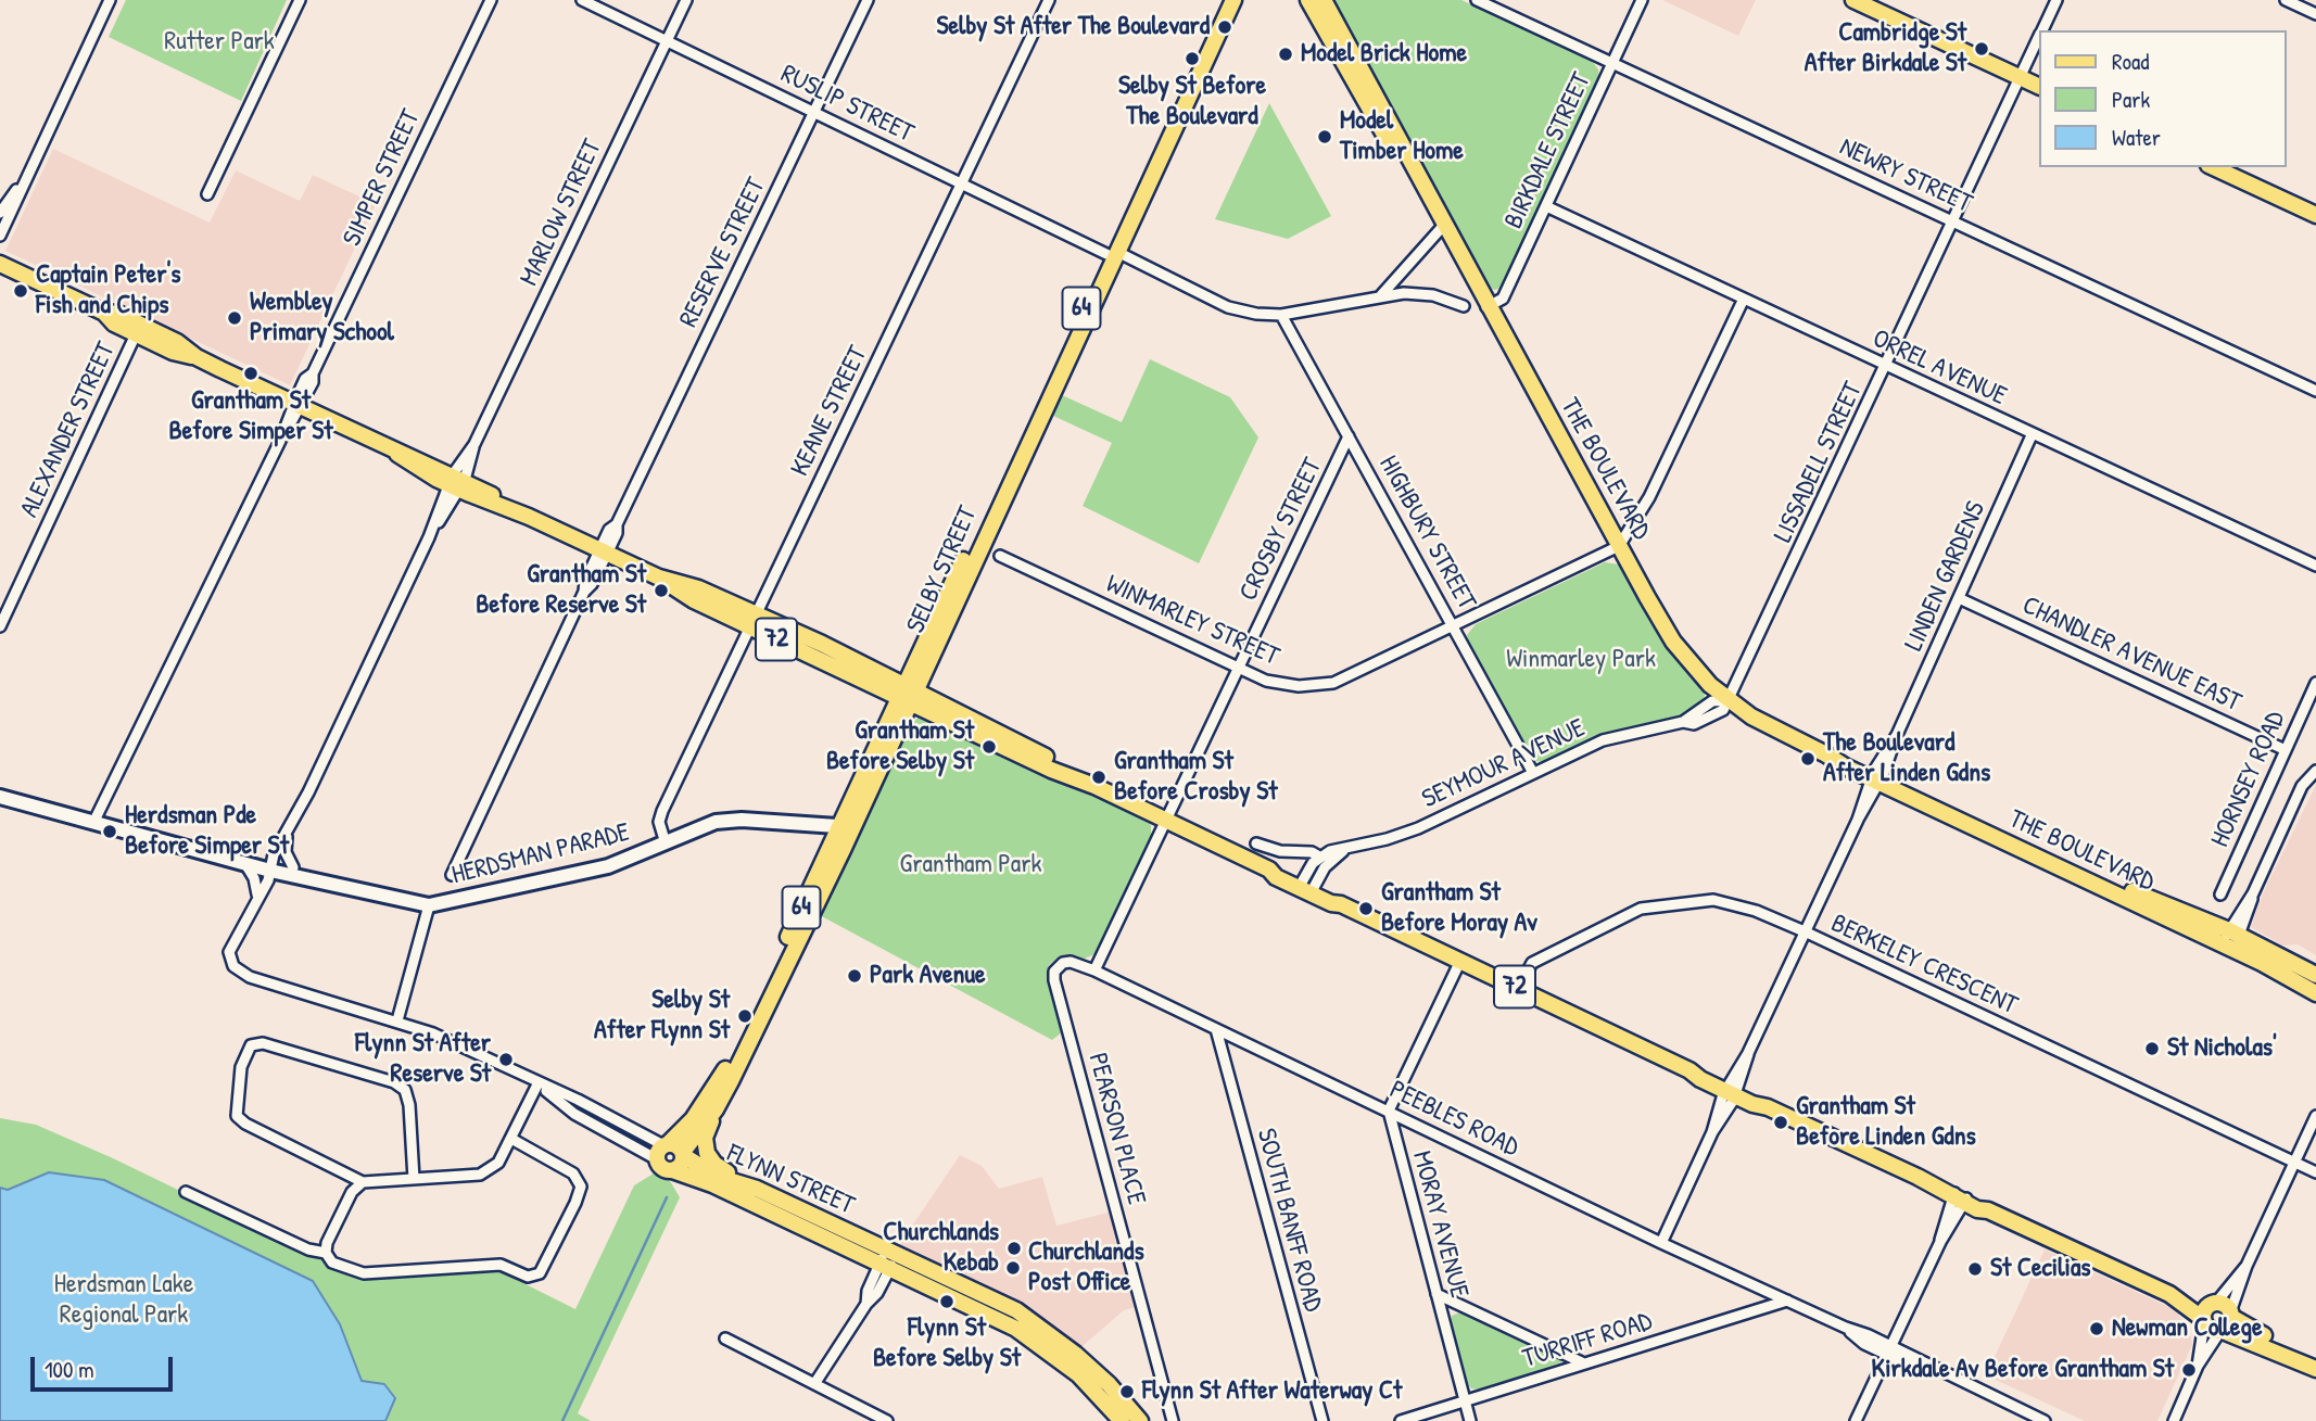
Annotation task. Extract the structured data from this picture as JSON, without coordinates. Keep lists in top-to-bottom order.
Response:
{
  "streets": {
    "main road": [
      "64",
      "THE BOULEVARD",
      "SELBY STREET",
      "72",
      "HERDSMAN PARADE",
      "FLYNN STREET"
    ],
    "street": [
      "RUSLIP STREET",
      "BIRKDALE STREET",
      "NEWRY STREET",
      "SIMPER STREET",
      "MARLOW STREET",
      "RESERVE STREET",
      "ORREL AVENUE",
      "KEANE STREET",
      "ALEXANDER STREET",
      "LISSADELL STREET",
      "CROSBY STREET",
      "HIGHBURY STREET",
      "LINDEN GARDENS",
      "WINMARLEY STREET",
      "CHANDLER AVENUE EAST",
      "SEYMOUR AVENUE",
      "HORNSEY ROAD",
      "BERKELEY CRESCENT",
      "PEEBLES ROAD",
      "PEARSON PLACE",
      "SOUTH BANFF ROAD",
      "MORAY AVENUE",
      "TURRIFF ROAD"
    ]
  },
  "crossings": [
    ["RUSLIP STREET", "MARLOW STREET"],
    ["RUSLIP STREET", "RESERVE STREET"],
    ["RUSLIP STREET", "KEANE STREET"],
    ["RUSLIP STREET", "HIGHBURY STREET"],
    ["RUSLIP STREET", "SELBY STREET"],
    ["BIRKDALE STREET", "NEWRY STREET"],
    ["BIRKDALE STREET", "ORREL AVENUE"],
    ["BIRKDALE STREET", "THE BOULEVARD"],
    ["NEWRY STREET", "LISSADELL STREET"],
    ["SIMPER STREET", "72"],
    ["SIMPER STREET", "HERDSMAN PARADE"],
    ["MARLOW STREET", "72"],
    ["MARLOW STREET", "HERDSMAN PARADE"],
    ["MARLOW STREET", "FLYNN STREET"],
    ["RESERVE STREET", "72"],
    ["64", "SELBY STREET"],
    ["64", "FLYNN STREET"],
    ["ORREL AVENUE", "LISSADELL STREET"],
    ["ORREL AVENUE", "LINDEN GARDENS"],
    ["KEANE STREET", "72"],
    ["KEANE STREET", "HERDSMAN PARADE"],
    ["ALEXANDER STREET", "72"],
    ["LISSADELL STREET", "THE BOULEVARD"],
    ["LISSADELL STREET", "SEYMOUR AVENUE"],
    ["THE BOULEVARD", "LINDEN GARDENS"],
    ["THE BOULEVARD", "WINMARLEY STREET"],
    ["THE BOULEVARD", "SEYMOUR AVENUE"],
    ["CROSBY STREET", "HIGHBURY STREET"],
    ["CROSBY STREET", "WINMARLEY STREET"],
    ["CROSBY STREET", "72"],
    ["CROSBY STREET", "PEEBLES ROAD"],
    ["HIGHBURY STREET", "WINMARLEY STREET"],
    ["HIGHBURY STREET", "SEYMOUR AVENUE"],
    ["SELBY STREET", "72"],
    ["SELBY STREET", "HERDSMAN PARADE"],
    ["SELBY STREET", "FLYNN STREET"],
    ["LINDEN GARDENS", "72"],
    ["LINDEN GARDENS", "CHANDLER AVENUE EAST"],
    ["LINDEN GARDENS", "BERKELEY CRESCENT"],
    ["LINDEN GARDENS", "PEEBLES ROAD"],
    ["72", "BERKELEY CRESCENT"],
    ["CHANDLER AVENUE EAST", "HORNSEY ROAD"],
    ["HERDSMAN PARADE", "FLYNN STREET"],
    ["PEEBLES ROAD", "PEARSON PLACE"],
    ["PEEBLES ROAD", "SOUTH BANFF ROAD"],
    ["PEEBLES ROAD", "MORAY AVENUE"],
    ["PEEBLES ROAD", "TURRIFF ROAD"],
    ["MORAY AVENUE", "TURRIFF ROAD"]
  ],
  "parks": [
    "Rutter Park",
    "Winmarley Park",
    "Grantham Park",
    "Herdsman Lake Regional Park"
  ],
  "places": [
    "Selby St After The Boulevard",
    "Cambridge St After Birkdale St",
    "Model Brick Home",
    "Selby St Before The Boulevard",
    "Model Timber Home",
    "Captain Peter's Fish and Chips",
    "Wembley Primary School",
    "Grantham St Before Simper St",
    "Grantham St Before Reserve St",
    "Grantham St Before Selby St",
    "The Boulevard After Linden Gdns",
    "Grantham St Before Crosby St",
    "Herdsman Pde Before Simper St",
    "Grantham St Before Moray Av",
    "Park Avenue",
    "Selby St After Flynn St",
    "St Nicholas'",
    "Flynn St After Reserve St",
    "Grantham St Before Linden Gdns",
    "Churchlands Kebab",
    "Churchlands Post Office",
    "St Cecilias",
    "Flynn St Before Selby St",
    "Newman College",
    "Kirkdale Av Before Grantham St",
    "Flynn St After Waterway Ct"
  ],
  "legend": ["Road", "Park", "Water"],
  "scale_bar": "100 m"
}
